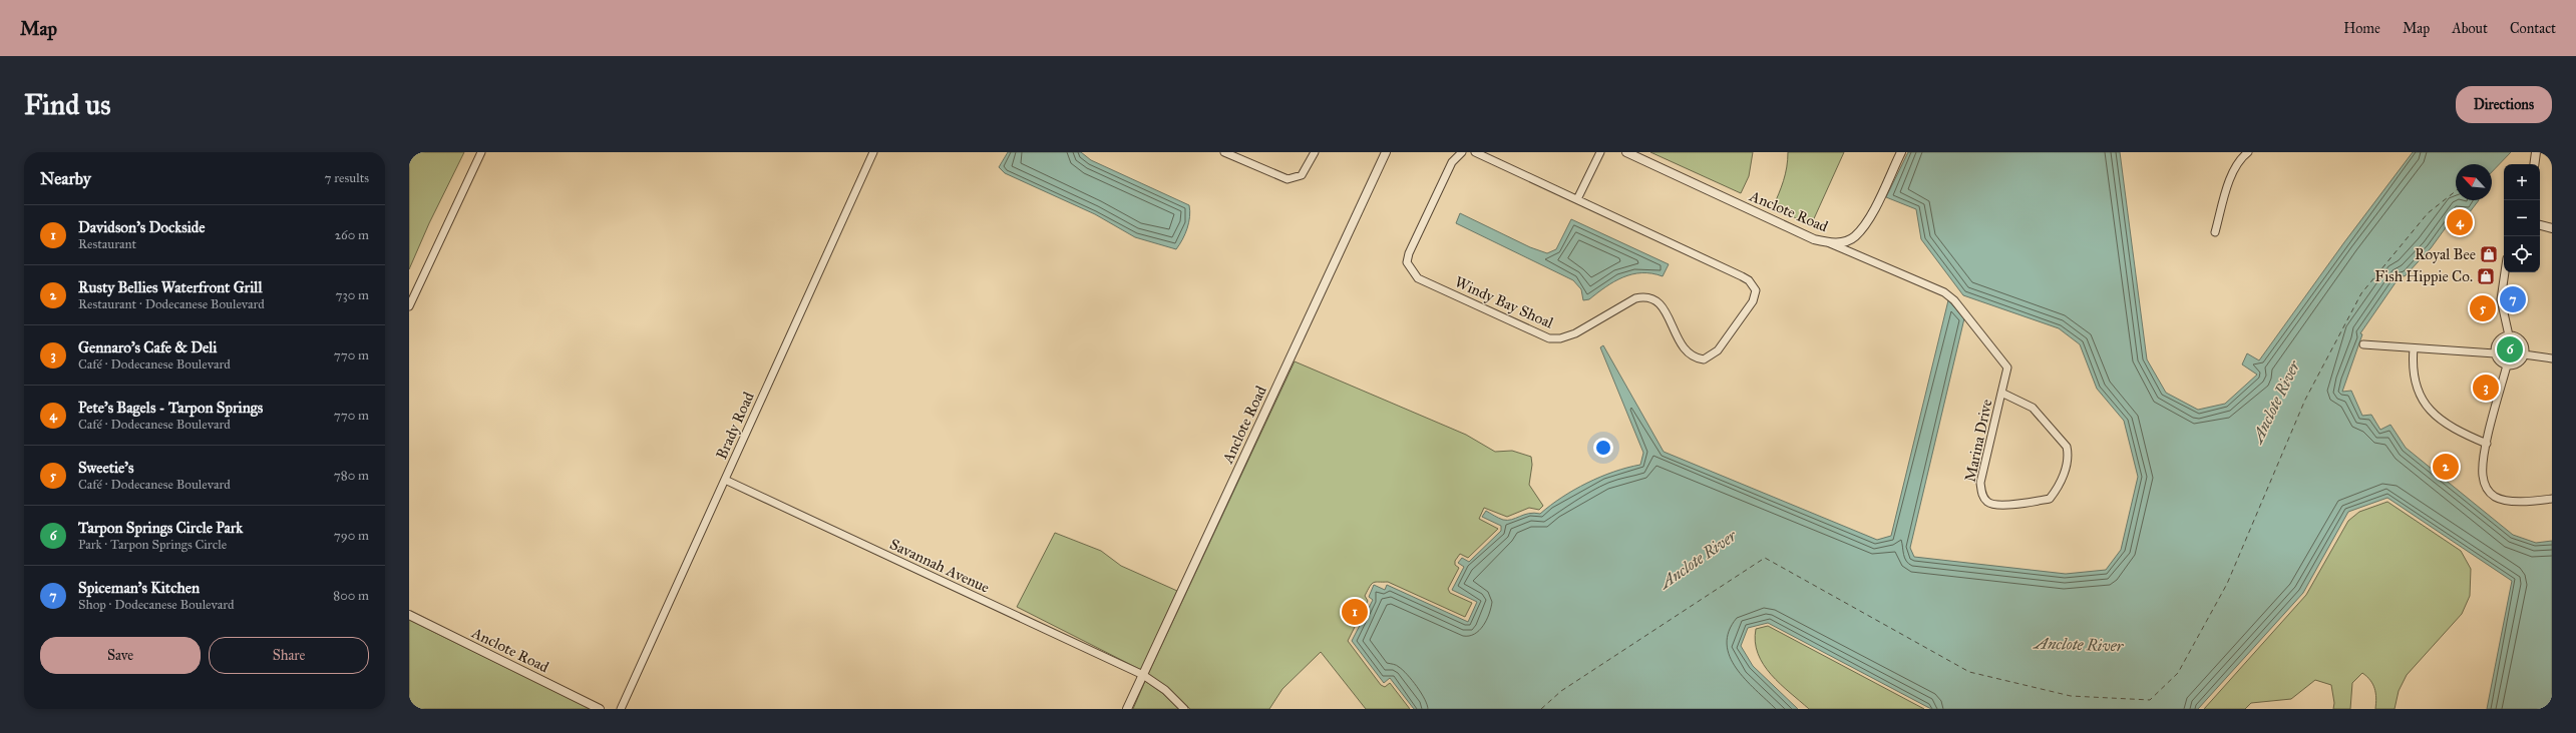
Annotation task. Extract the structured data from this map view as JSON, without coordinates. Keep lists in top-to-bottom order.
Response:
{
  "streets": {
    "street": [
      "Anclote Road",
      "Windy Bay Shoal",
      "Brady Road",
      "Marina Drive",
      "Savannah Avenue"
    ]
  },
  "crossings": [
    ["Anclote Road", "Marina Drive"],
    ["Anclote Road", "Savannah Avenue"],
    ["Brady Road", "Savannah Avenue"]
  ],
  "water": ["Anclote River"],
  "places": {
    "shop": ["Royal Bee", "Fish Hippie Co."]
  },
  "north": "top left",
  "page": {
    "header": "Map",
    "nav": [
      "Home",
      "Map",
      "About",
      "Contact"
    ],
    "buttons": [
      "Directions",
      ["Save", "Share"]
    ],
    "title": "Find us",
    "heading": ["Nearby", "7 results"],
    "map_buttons": ["+", "−"],
    "list": [
      {
        "mark": "1",
        "name": "Davidson's Dockside",
        "note": "Restaurant",
        "value": "260 m"
      },
      {
        "mark": "2",
        "name": "Rusty Bellies Waterfront Grill",
        "note": "Restaurant · Dodecanese Boulevard",
        "value": "730 m"
      },
      {
        "mark": "3",
        "name": "Gennaro's Cafe & Deli",
        "note": "Café · Dodecanese Boulevard",
        "value": "770 m"
      },
      {
        "mark": "4",
        "name": "Pete's Bagels - Tarpon Springs",
        "note": "Café · Dodecanese Boulevard",
        "value": "770 m"
      },
      {
        "mark": "5",
        "name": "Sweetie's",
        "note": "Café · Dodecanese Boulevard",
        "value": "780 m"
      },
      {
        "mark": "6",
        "name": "Tarpon Springs Circle Park",
        "note": "Park · Tarpon Springs Circle",
        "value": "790 m"
      },
      {
        "mark": "7",
        "name": "Spiceman's Kitchen",
        "note": "Shop · Dodecanese Boulevard",
        "value": "800 m"
      }
    ],
    "pins": [
      "4",
      "7",
      "5",
      "6",
      "3",
      "2",
      "1"
    ]
  }
}
